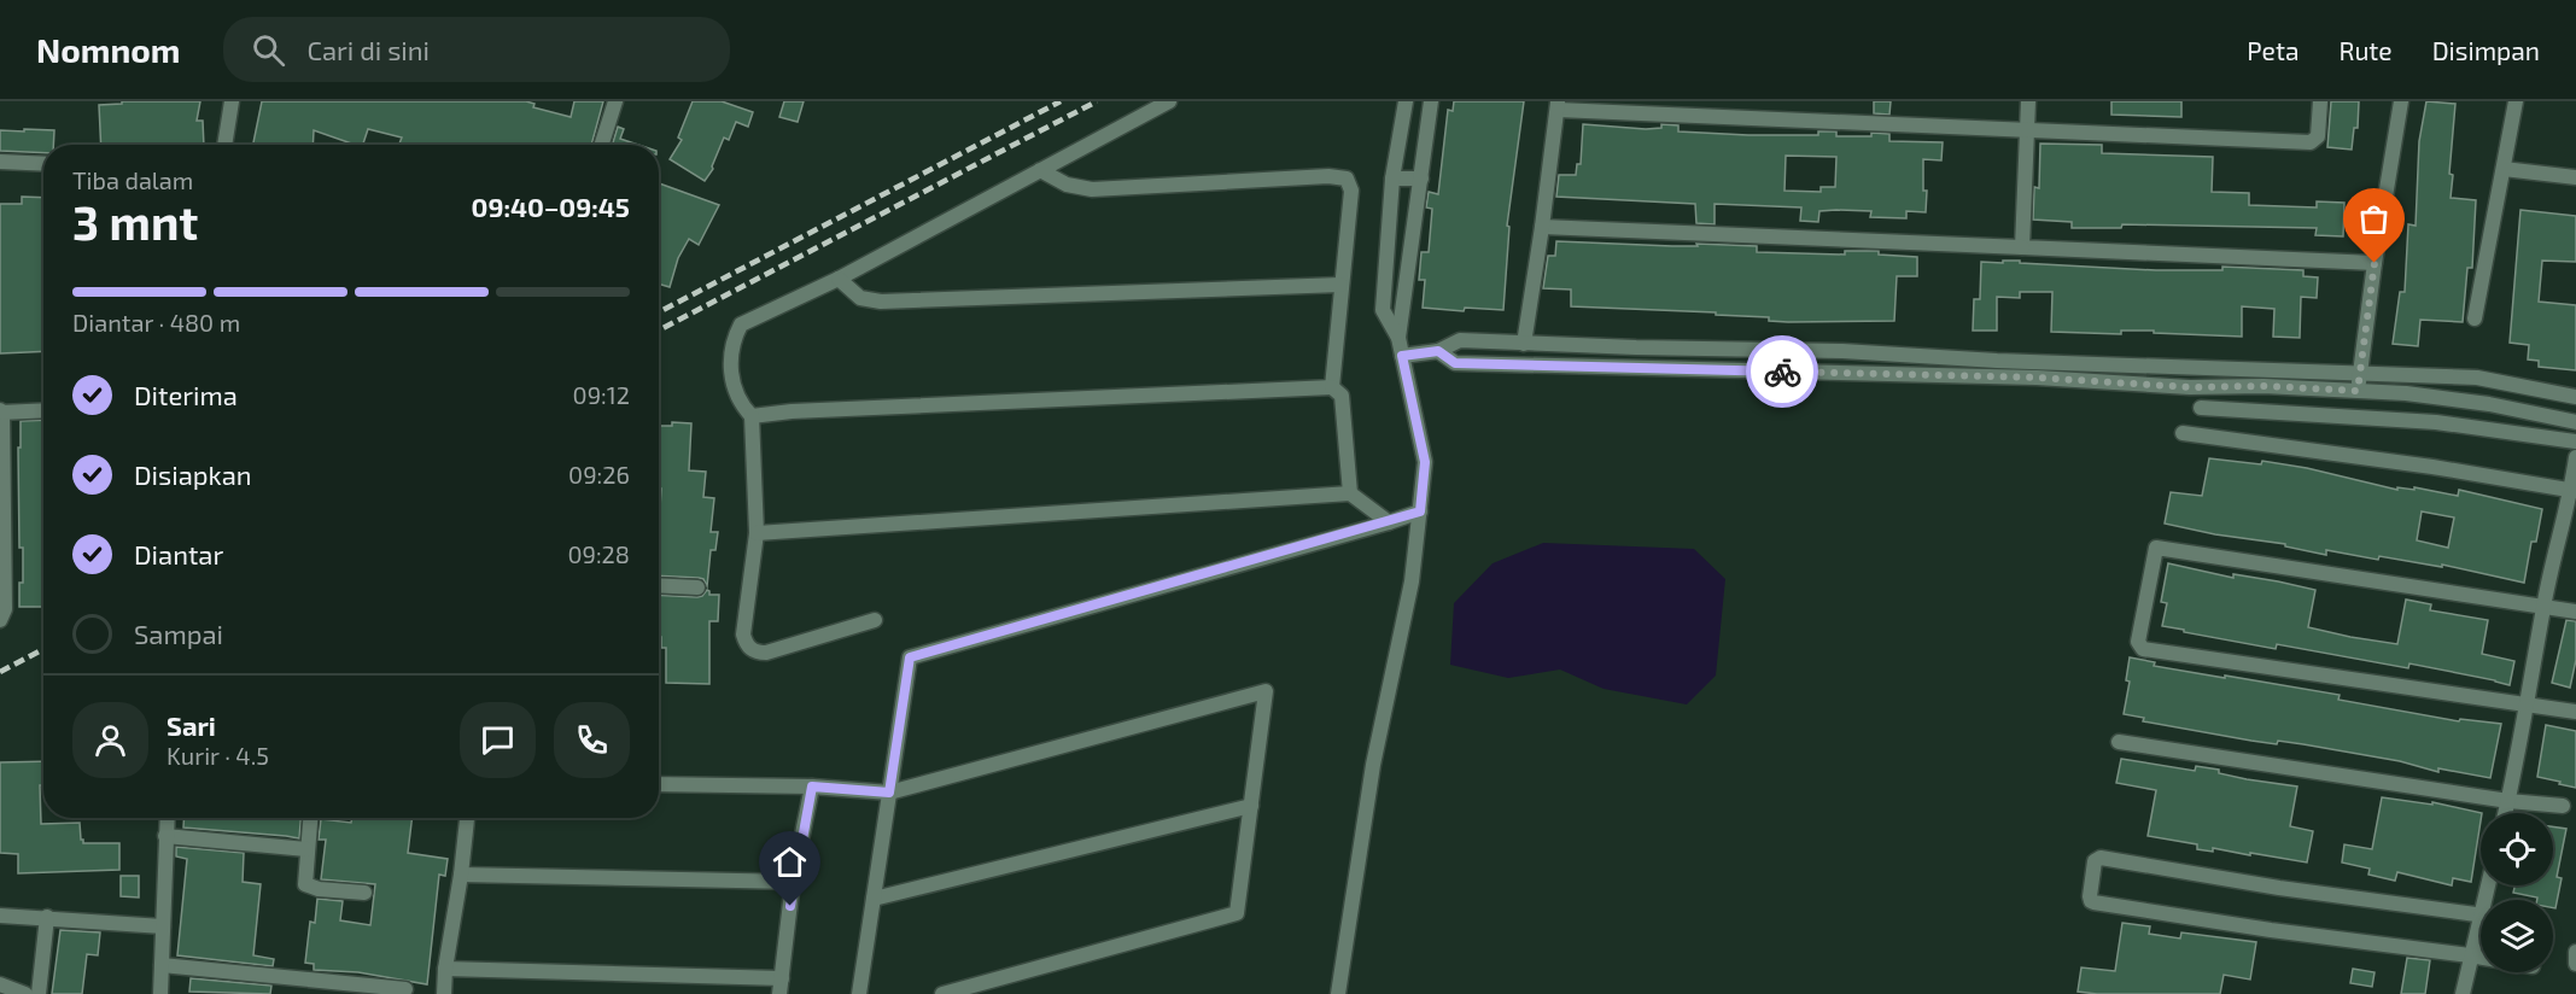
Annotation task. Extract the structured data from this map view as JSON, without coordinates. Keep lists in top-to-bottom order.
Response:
{
  "page": {
    "header": "Nomnom",
    "search": "Cari di sini",
    "nav": ["Peta", "Rute", "Disimpan"],
    "heading": ["3 mnt", "Tiba dalam", "09:40–09:45"],
    "panel": ["Sari", "Kurir · 4.5"],
    "bar": "Diantar · 480 m",
    "list": [
      ["Diterima", "09:12"],
      ["Disiapkan", "09:26"],
      ["Diantar", "09:28"],
      "Sampai"
    ]
  }
}
